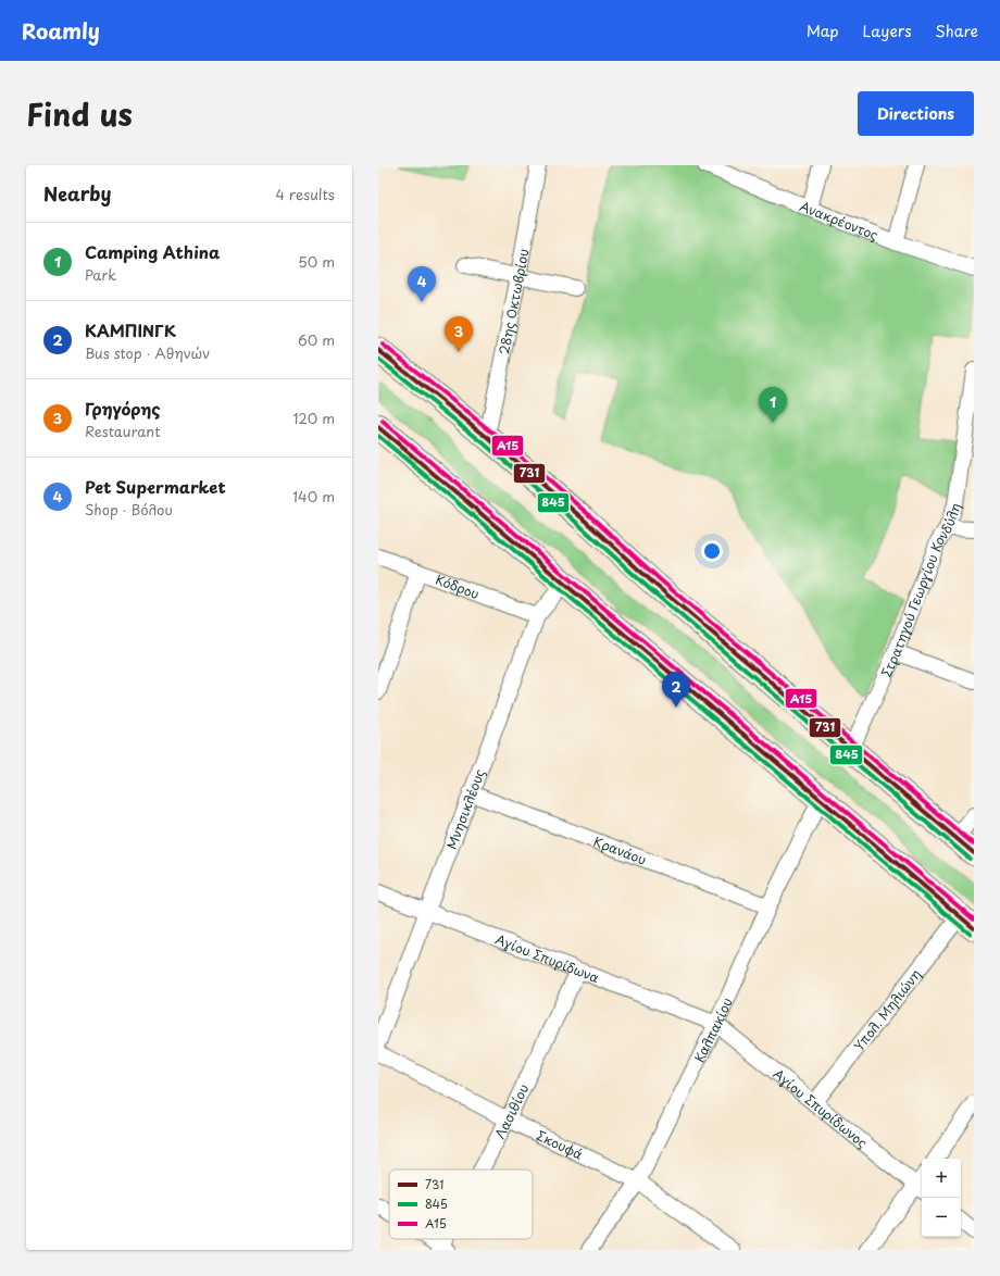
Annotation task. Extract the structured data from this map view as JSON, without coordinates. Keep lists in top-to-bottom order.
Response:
{
  "streets": {
    "street": [
      "Ανακρέοντος",
      "28ης Οκτωβρίου",
      "Κόδρου",
      "Στρατηγού Γεωργίου Κονδύλη",
      "Μνησικλέους",
      "Κρανάου",
      "Αγίου Σπυρίδωνα",
      "Υπολ. Μηλιώνη",
      "Καλπακίου",
      "Αγίου Σπυρίδωνος",
      "Λασιθίου",
      "Σκουφά"
    ]
  },
  "crossings": [
    ["Κόδρου", "Μνησικλέους"],
    ["Μνησικλέους", "Κρανάου"],
    ["Μνησικλέους", "Αγίου Σπυρίδωνα"],
    ["Κρανάου", "Καλπακίου"],
    ["Αγίου Σπυρίδωνα", "Καλπακίου"],
    ["Αγίου Σπυρίδωνα", "Αγίου Σπυρίδωνος"],
    ["Αγίου Σπυρίδωνα", "Λασιθίου"],
    ["Υπολ. Μηλιώνη", "Αγίου Σπυρίδωνος"],
    ["Καλπακίου", "Αγίου Σπυρίδωνος"],
    ["Καλπακίου", "Σκουφά"],
    ["Λασιθίου", "Σκουφά"]
  ],
  "lines": ["transit line Α15", "transit line 731", "transit line 845"],
  "legend": ["731", "845", "Α15"],
  "page": {
    "header": "Roamly",
    "nav": ["Map", "Layers", "Share"],
    "title": "Find us",
    "buttons": "Directions",
    "heading": ["Nearby", "4 results"],
    "list": [
      {
        "mark": "1",
        "name": "Camping Athina",
        "note": "Park",
        "value": "50 m"
      },
      {
        "mark": "2",
        "name": "ΚΑΜΠΙΝΓΚ",
        "note": "Bus stop · Αθηνών",
        "value": "60 m"
      },
      {
        "mark": "3",
        "name": "Γρηγόρης",
        "note": "Restaurant",
        "value": "120 m"
      },
      {
        "mark": "4",
        "name": "Pet Supermarket",
        "note": "Shop · Βόλου",
        "value": "140 m"
      }
    ],
    "pins": [
      "4",
      "3",
      "1",
      "2"
    ],
    "map_buttons": ["+", "−"]
  }
}
